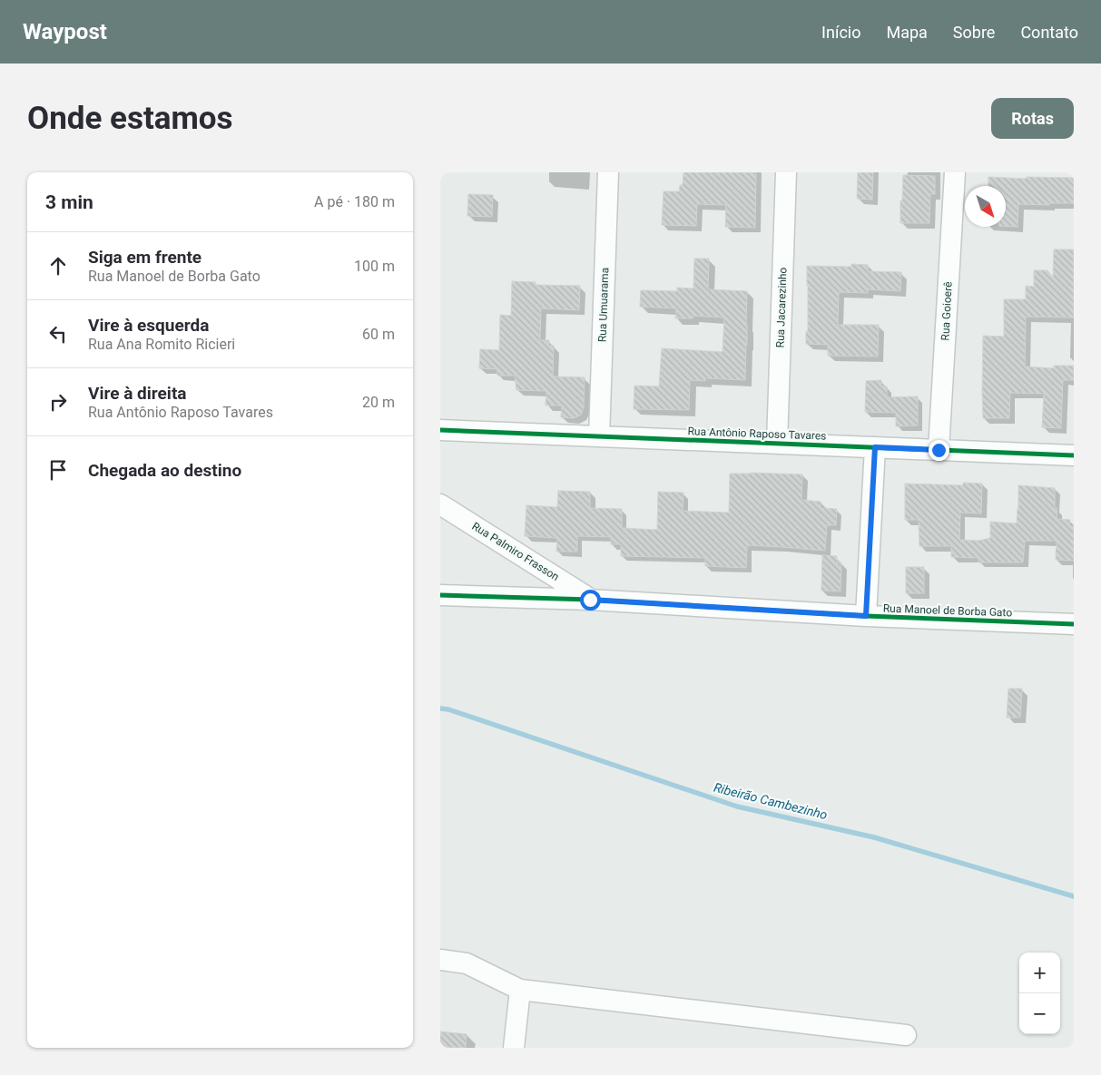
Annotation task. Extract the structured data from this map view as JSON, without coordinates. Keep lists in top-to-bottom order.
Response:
{
  "streets": {
    "street": [
      "Rua Umuarama",
      "Rua Jacarezinho",
      "Rua Goioerê",
      "Rua Antônio Raposo Tavares",
      "Rua Palmiro Frasson",
      "Rua Manoel de Borba Gato"
    ]
  },
  "crossings": [
    ["Rua Umuarama", "Rua Antônio Raposo Tavares"],
    ["Rua Jacarezinho", "Rua Antônio Raposo Tavares"],
    ["Rua Goioerê", "Rua Antônio Raposo Tavares"],
    ["Rua Palmiro Frasson", "Rua Manoel de Borba Gato"]
  ],
  "water": ["Ribeirão Cambezinho"],
  "north": "bottom right",
  "page": {
    "header": "Waypost",
    "nav": [
      "Início",
      "Mapa",
      "Sobre",
      "Contato"
    ],
    "buttons": "Rotas",
    "title": "Onde estamos",
    "heading": ["3 min", "A pé · 180 m"],
    "list": [
      ["Siga em frente", "Rua Manoel de Borba Gato", "100 m"],
      ["Vire à esquerda", "Rua Ana Romito Ricieri", "60 m"],
      ["Vire à direita", "Rua Antônio Raposo Tavares", "20 m"],
      "Chegada ao destino"
    ],
    "map_buttons": ["+", "−"]
  }
}
